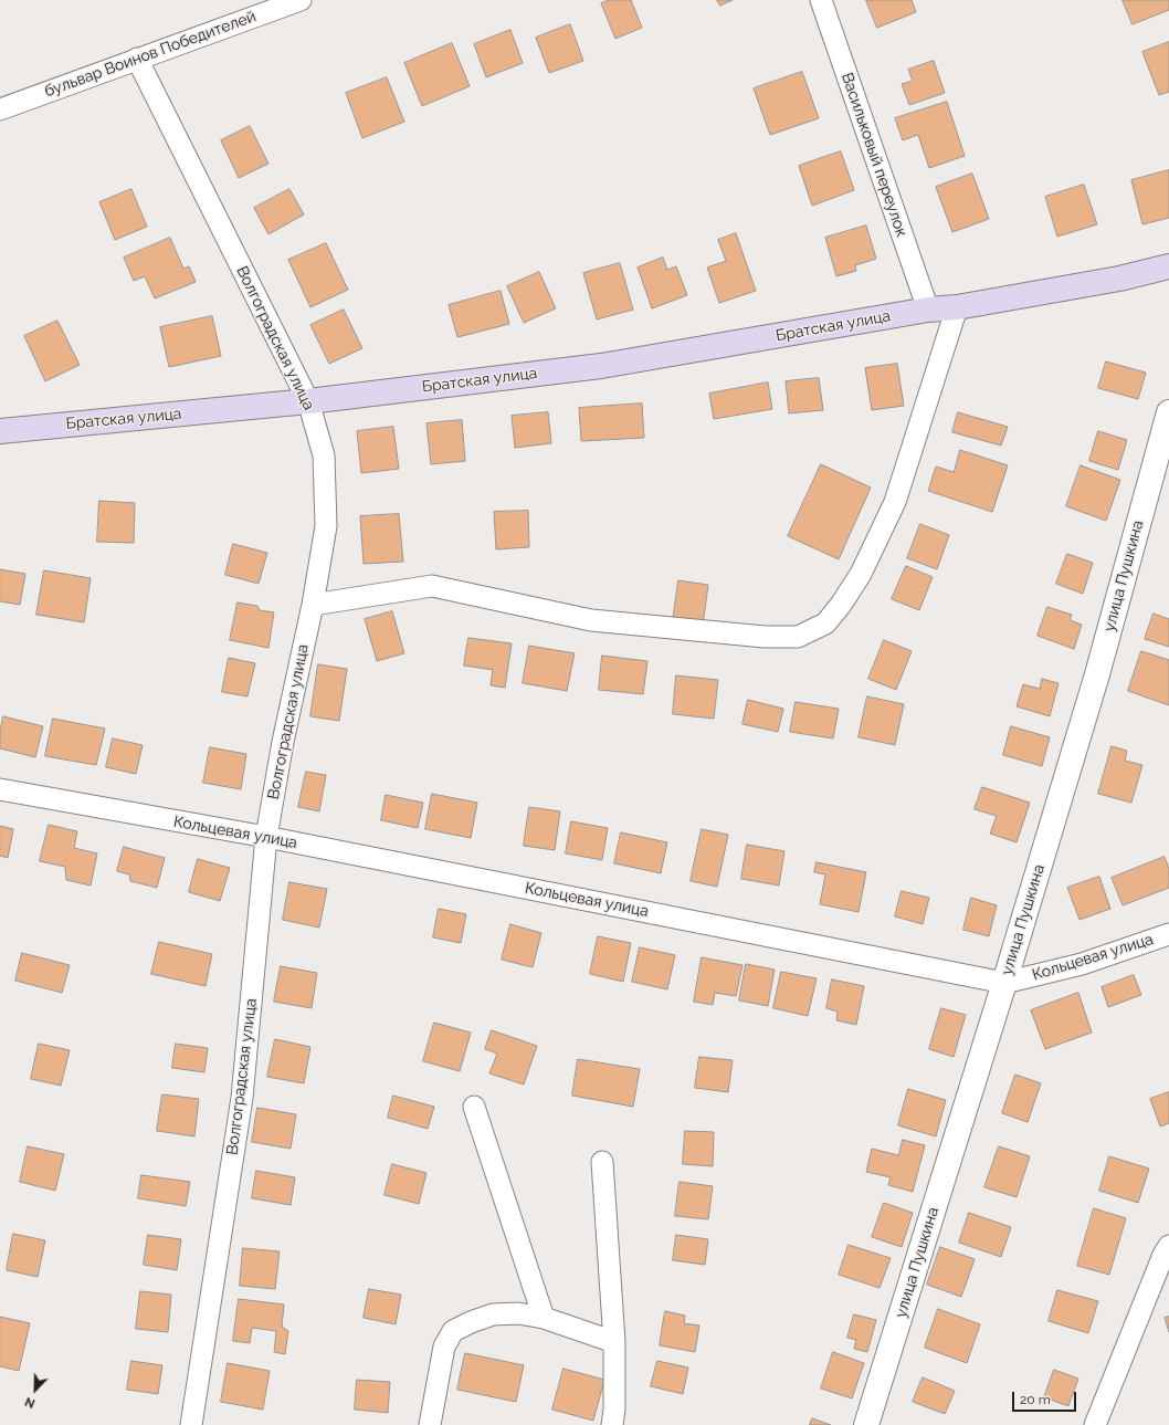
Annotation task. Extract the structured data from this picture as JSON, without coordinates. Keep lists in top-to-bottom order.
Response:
{
  "streets": {
    "main road": ["Братская улица"],
    "street": [
      "бульвар Воинов Победителей",
      "Васильковый переулок",
      "Волгоградская улица",
      "улица Пушкина",
      "Кольцевая улица"
    ]
  },
  "crossings": [
    ["бульвар Воинов Победителей", "Волгоградская улица"],
    ["Васильковый переулок", "Братская улица"],
    ["Братская улица", "Волгоградская улица"],
    ["Волгоградская улица", "Кольцевая улица"],
    ["улица Пушкина", "Кольцевая улица"]
  ],
  "scale_bar": "20 m",
  "north": "bottom left"
}
